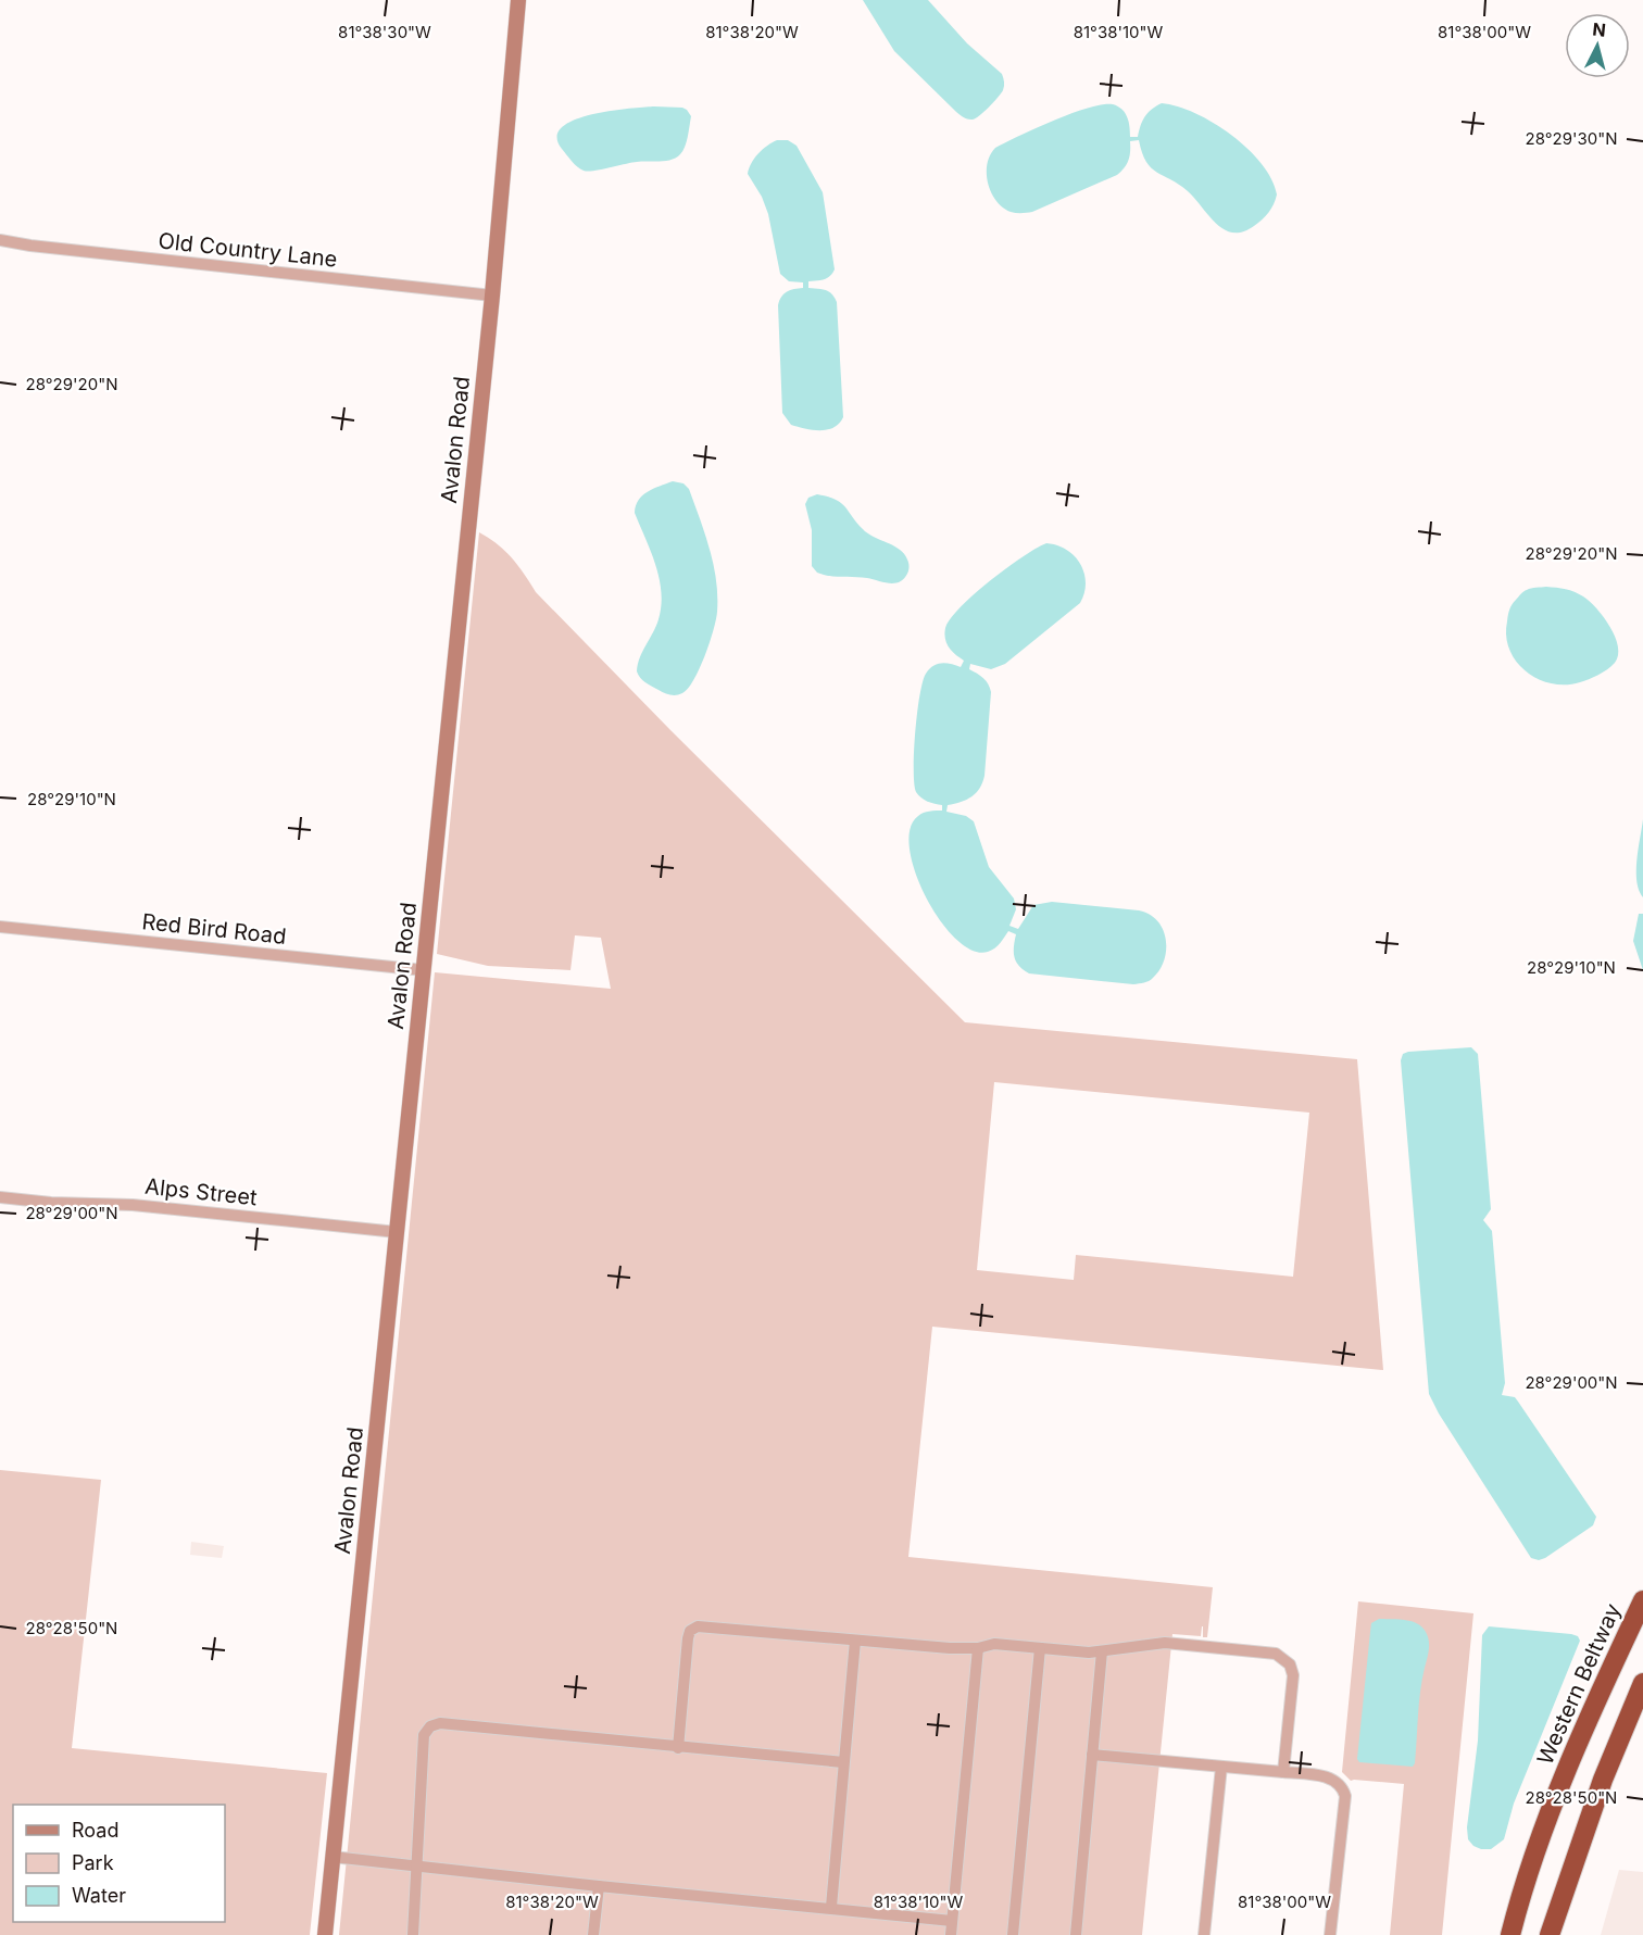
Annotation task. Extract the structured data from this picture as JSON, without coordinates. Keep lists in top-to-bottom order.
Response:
{
  "streets": {
    "highway": ["Western Beltway"],
    "main road": ["Avalon Road"],
    "street": ["Old Country Lane", "Red Bird Road", "Alps Street"]
  },
  "crossings": [
    ["Old Country Lane", "Avalon Road"],
    ["Avalon Road", "Red Bird Road"],
    ["Avalon Road", "Alps Street"]
  ],
  "legend": ["Road", "Park", "Water"],
  "north": "top",
  "coordinates": [
    "81°38'30\"W",
    "81°38'20\"W",
    "81°38'10\"W",
    "81°38'00\"W",
    "28°29'30\"N",
    "28°29'20\"N",
    "28°29'10\"N",
    "28°29'00\"N",
    "28°28'50\"N"
  ]
}
